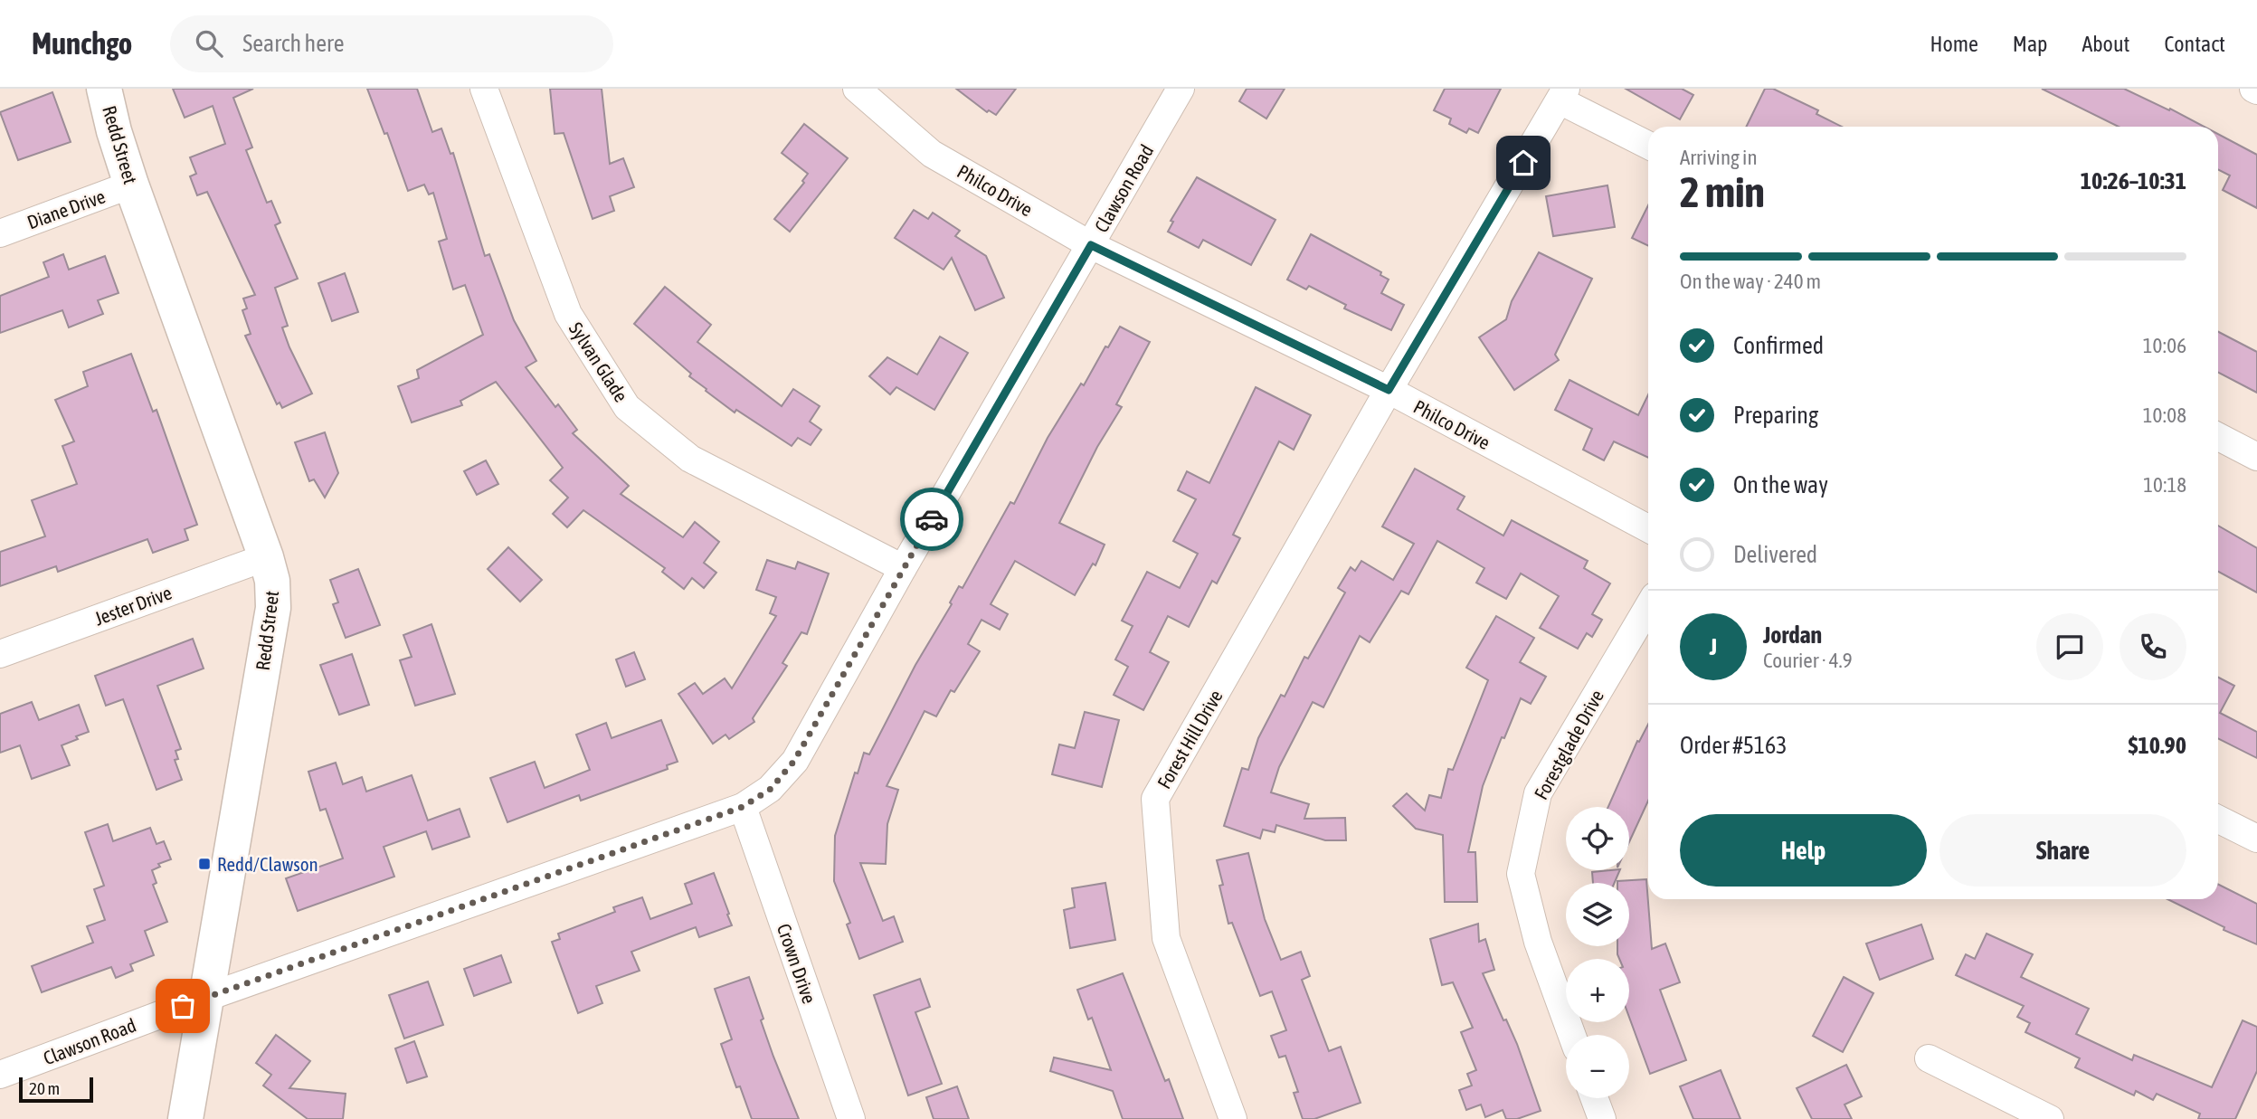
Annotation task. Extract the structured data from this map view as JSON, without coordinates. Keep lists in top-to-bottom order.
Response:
{
  "streets": {
    "street": [
      "Redd Street",
      "Clawson Road",
      "Philco Drive",
      "Diane Drive",
      "Sylvan Glade",
      "Jester Drive",
      "Forest Hill Drive",
      "Forestglade Drive",
      "Crown Drive"
    ]
  },
  "crossings": [
    ["Redd Street", "Clawson Road"],
    ["Redd Street", "Diane Drive"],
    ["Redd Street", "Jester Drive"],
    ["Clawson Road", "Philco Drive"],
    ["Clawson Road", "Sylvan Glade"],
    ["Clawson Road", "Crown Drive"],
    ["Philco Drive", "Forest Hill Drive"]
  ],
  "places": {
    "transit": ["Redd/Clawson"]
  },
  "scale_bar": "20 m",
  "page": {
    "header": "Munchgo",
    "search": "Search here",
    "nav": [
      "Home",
      "Map",
      "About",
      "Contact"
    ],
    "heading": ["2 min", "Arriving in", "10:26–10:31"],
    "panel": [
      "Jordan",
      "Courier · 4.9",
      "Order #5163",
      "$10.90"
    ],
    "bar": "On the way · 240 m",
    "list": [
      ["Confirmed", "10:06"],
      ["Preparing", "10:08"],
      ["On the way", "10:18"],
      "Delivered"
    ],
    "round": "J",
    "buttons": ["Help", "Share"],
    "map_buttons": ["+", "−"],
    "scale": "20 m"
  }
}
